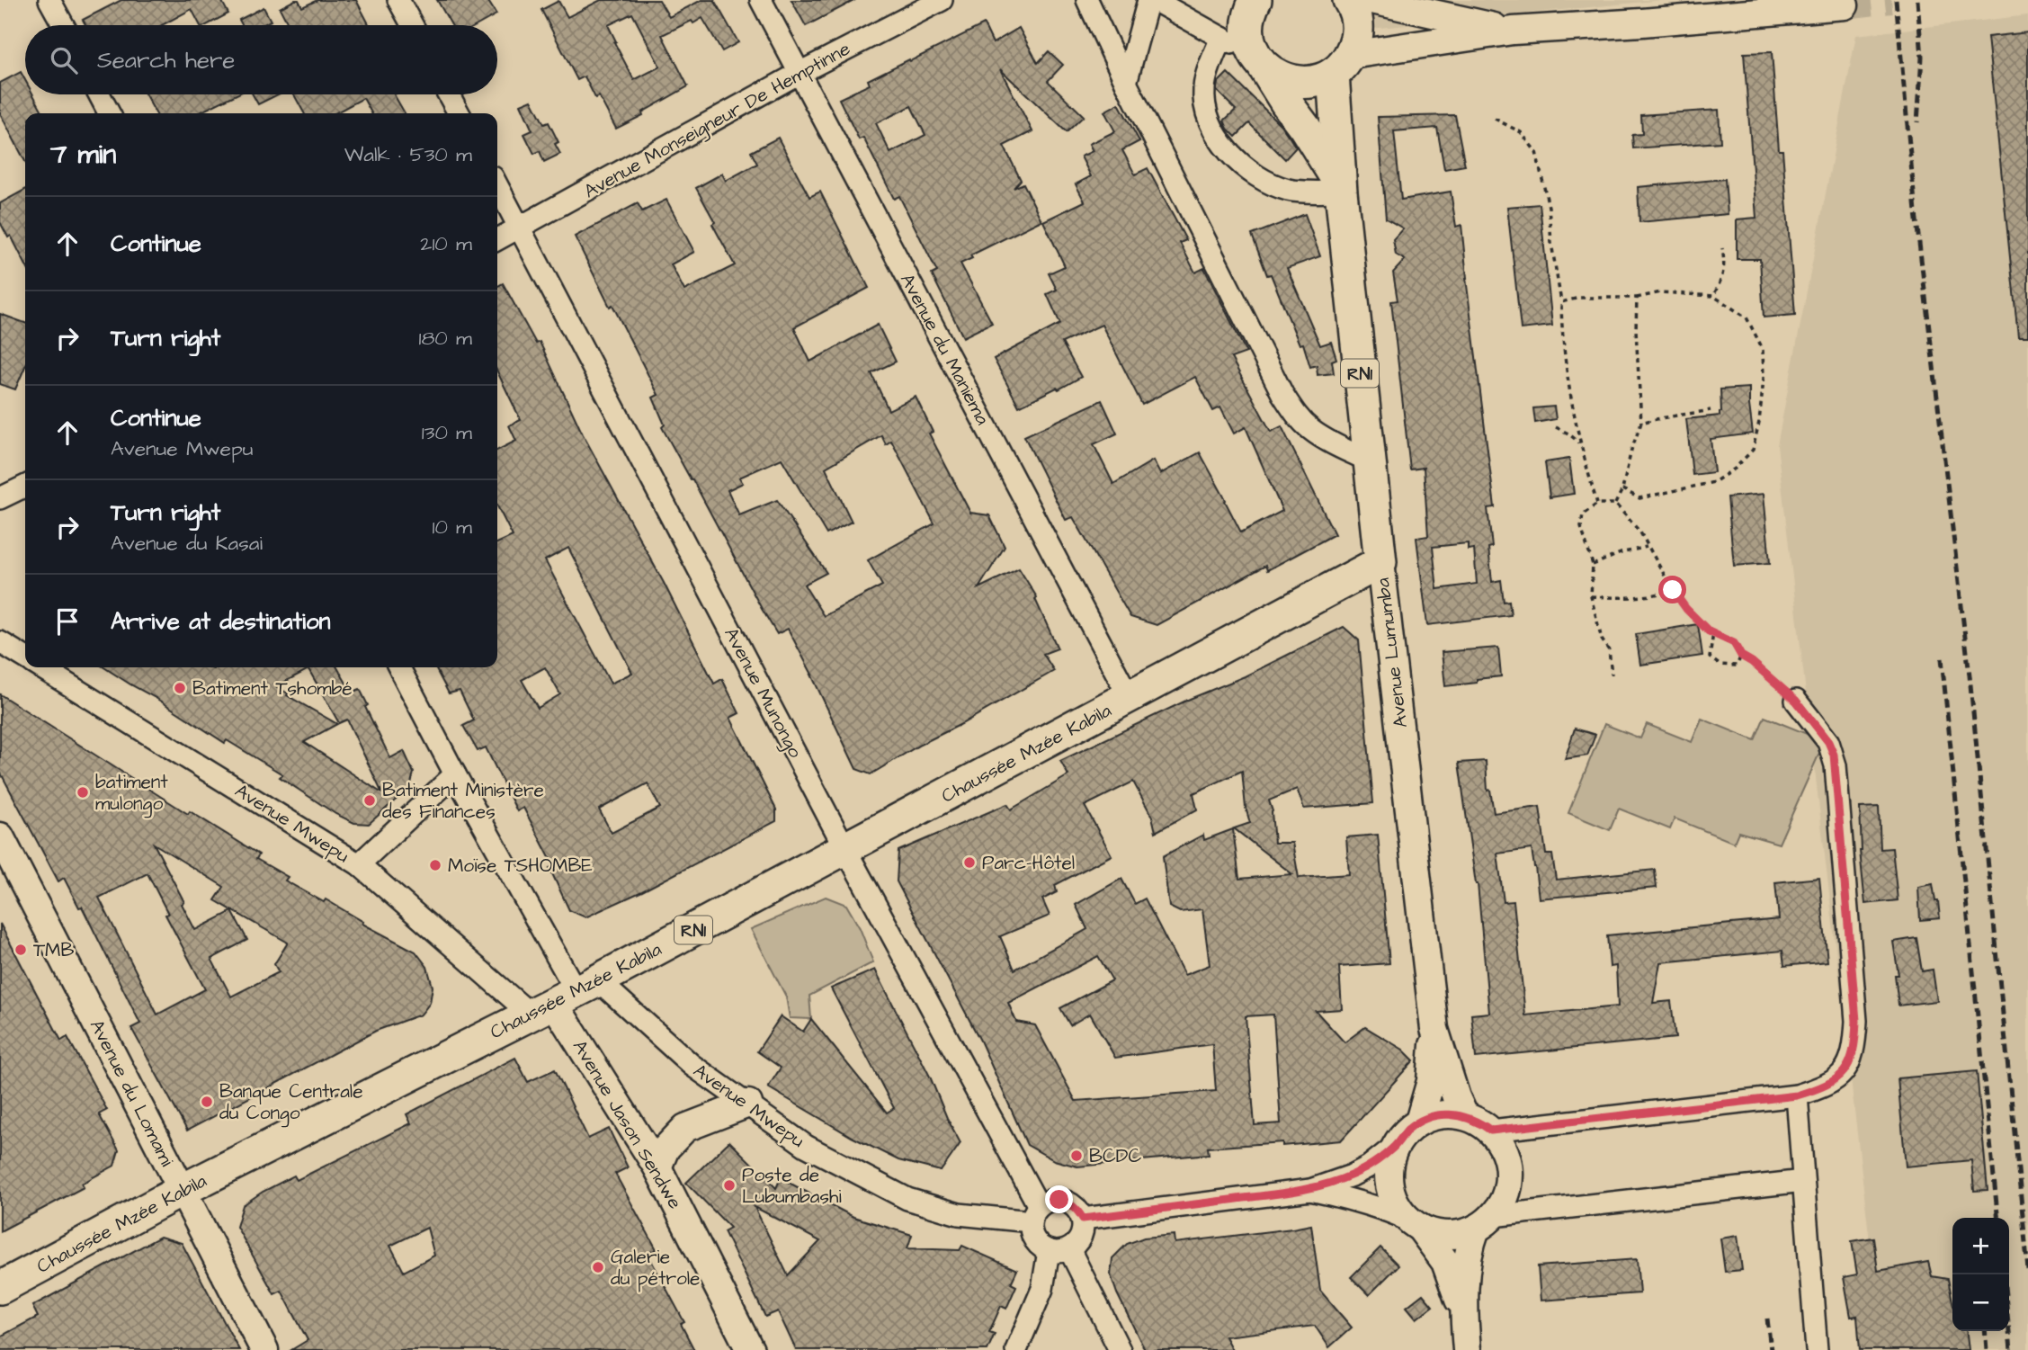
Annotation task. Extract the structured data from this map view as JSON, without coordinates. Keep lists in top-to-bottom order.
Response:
{
  "streets": {
    "highway": ["RN1", "Avenue Lumumba", "Chaussée Mzée Kabila"],
    "main road": ["Avenue du Lomami", "Avenue Jason Sendwe"],
    "street": [
      "Avenue Monseigneur De Hemptinne",
      "Avenue du Maniema",
      "Avenue Munongo",
      "Avenue Mwepu"
    ]
  },
  "crossings": [
    ["Avenue Monseigneur De Hemptinne", "Avenue du Maniema"],
    ["Avenue Monseigneur De Hemptinne", "Avenue Munongo"],
    ["Avenue du Maniema", "Chaussée Mzée Kabila"],
    ["Avenue Lumumba", "Chaussée Mzée Kabila"],
    ["Avenue Munongo", "Chaussée Mzée Kabila"],
    ["Avenue Munongo", "Avenue Mwepu"],
    ["Chaussée Mzée Kabila", "Avenue Mwepu"],
    ["Chaussée Mzée Kabila", "Avenue du Lomami"],
    ["Chaussée Mzée Kabila", "Avenue Jason Sendwe"],
    ["Avenue Mwepu", "Avenue Jason Sendwe"]
  ],
  "places": [
    "Batiment Tshombé",
    "batiment mulongo",
    "Batiment Ministère des Finances",
    "Parc-Hôtel",
    "Moïse TSHOMBE",
    "TMB",
    "Banque Centrale du Congo",
    "BCDC",
    "Poste de Lubumbashi",
    "Galerie du pétrole"
  ],
  "page": {
    "search": "Search here",
    "heading": ["7 min", "Walk · 530 m"],
    "list": [
      ["Continue", "210 m"],
      ["Turn right", "180 m"],
      ["Continue", "Avenue Mwepu", "130 m"],
      ["Turn right", "Avenue du Kasai", "10 m"],
      "Arrive at destination"
    ],
    "map_buttons": ["+", "−"]
  }
}
